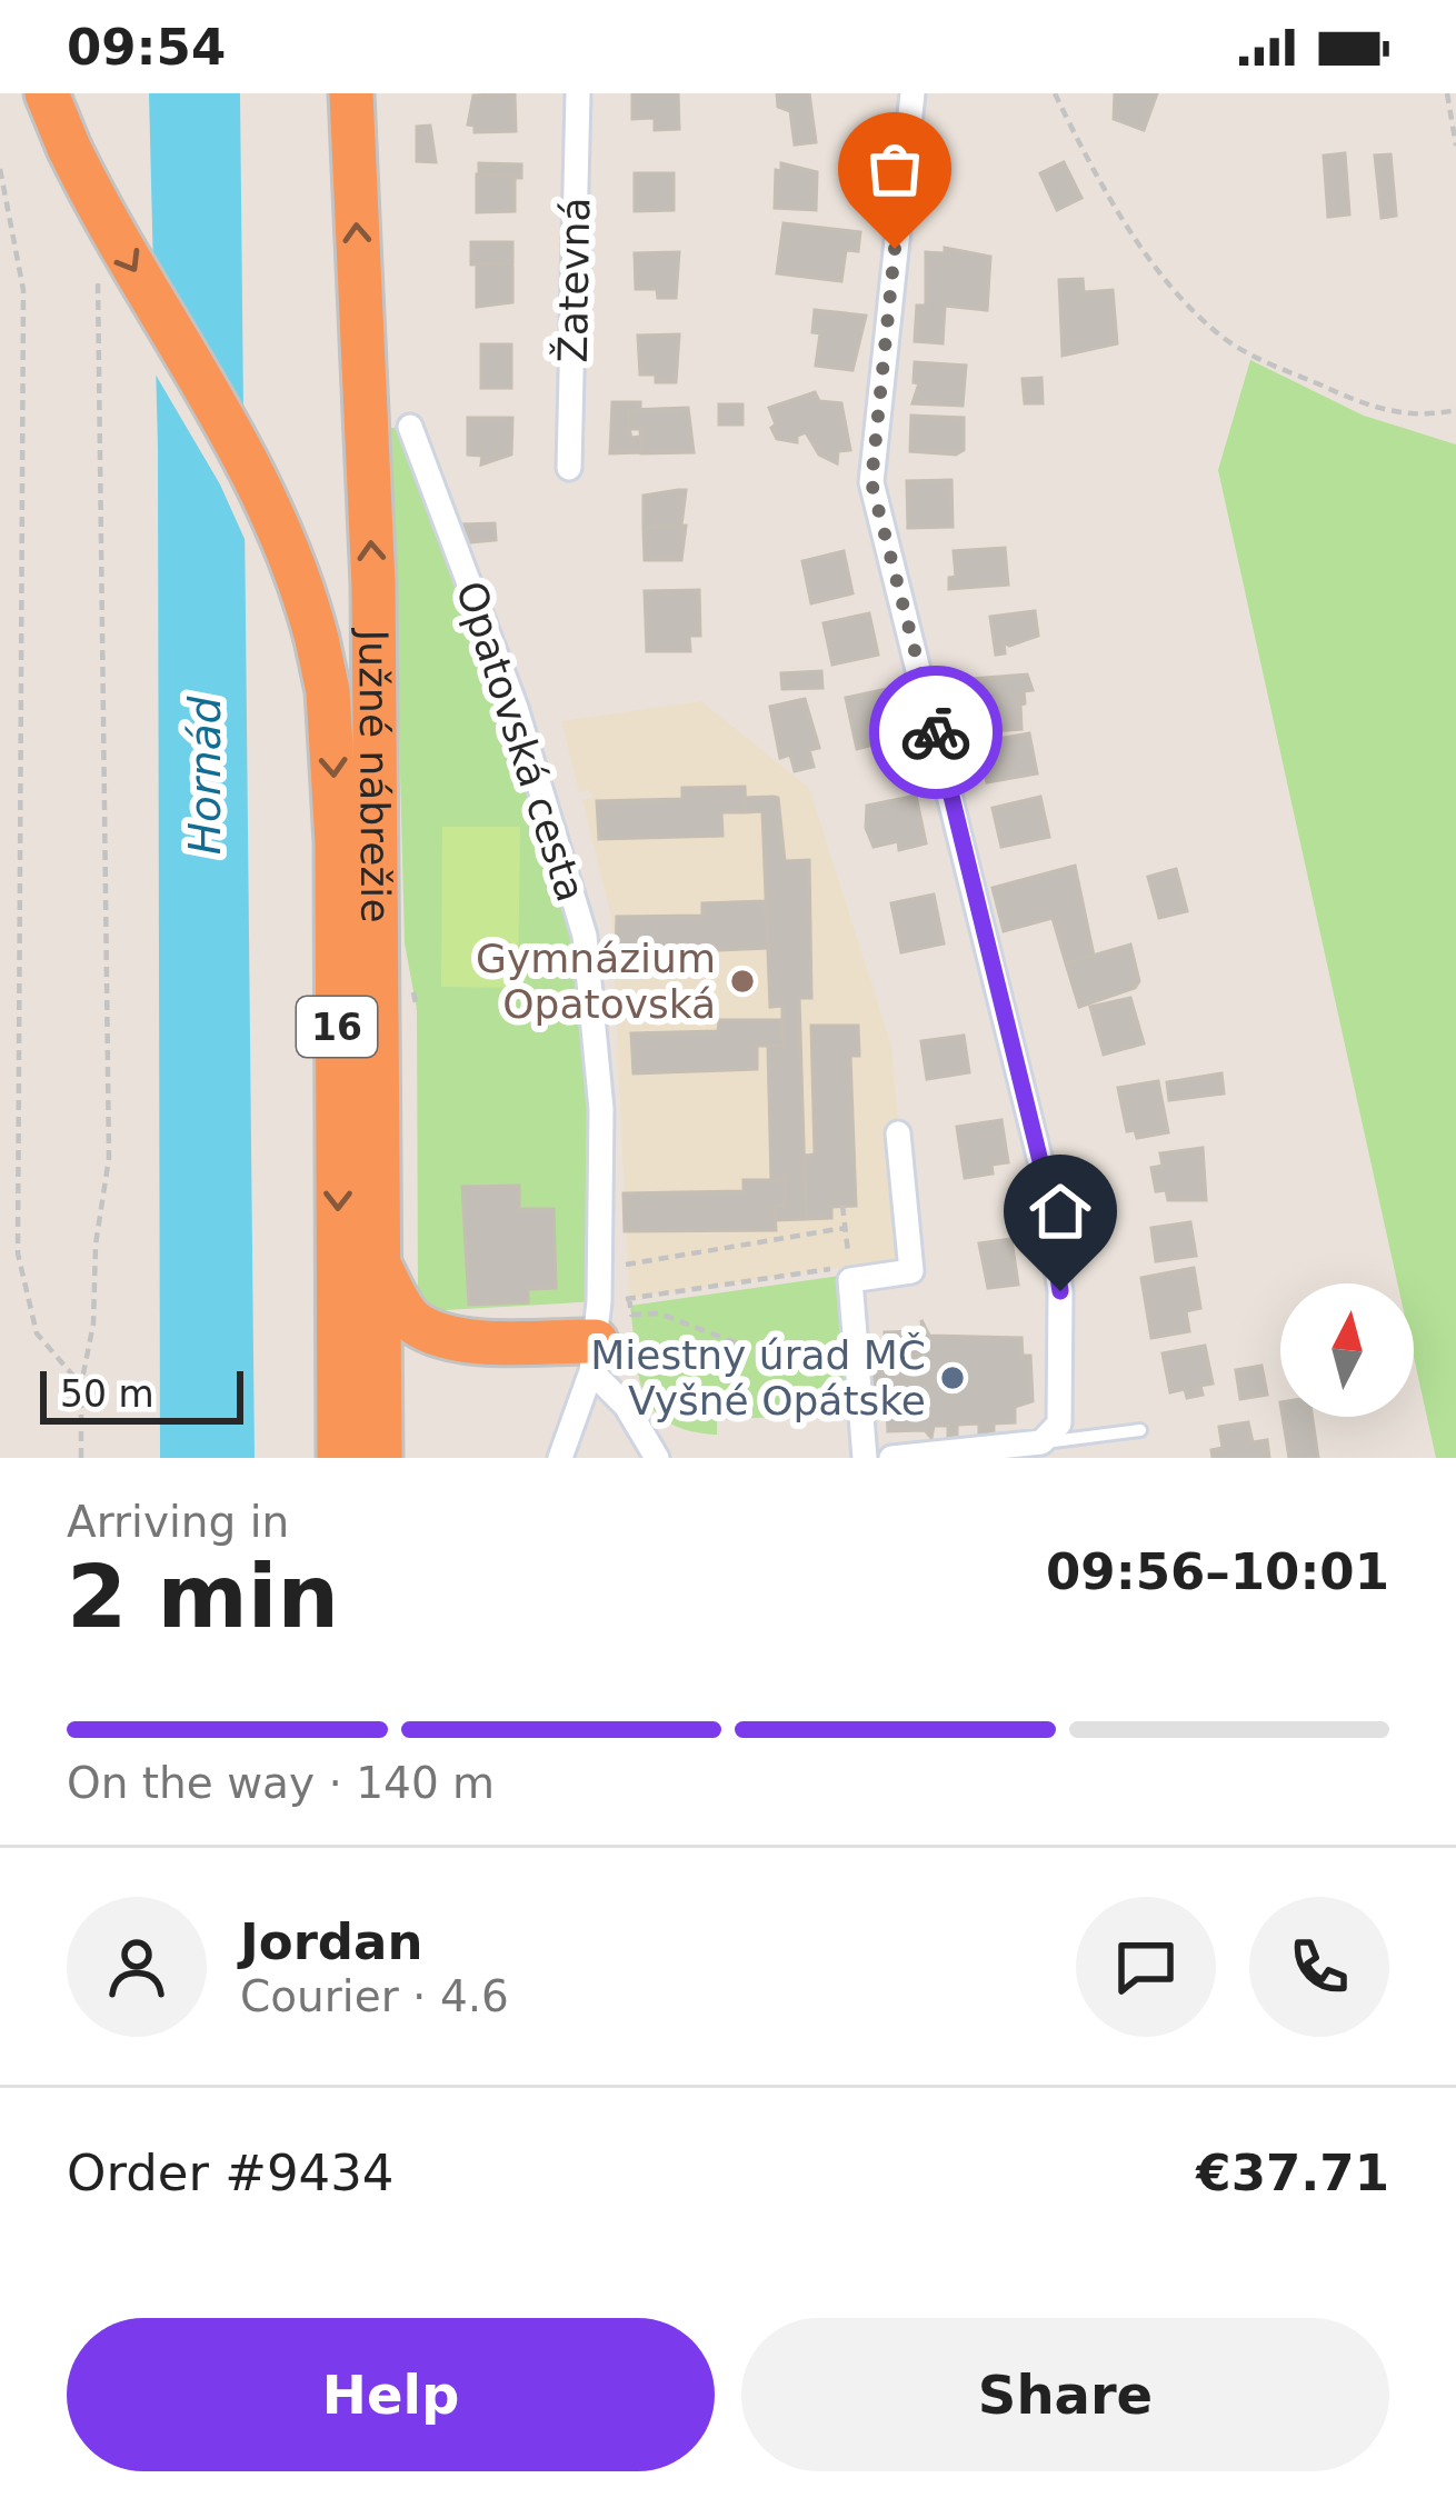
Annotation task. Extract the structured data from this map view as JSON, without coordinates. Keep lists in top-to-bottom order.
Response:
{
  "streets": {
    "highway": ["Južné nábrežie", "16"],
    "street": ["Žatevná", "Opatovská cesta"]
  },
  "water": ["Hornád"],
  "places": ["Gymnázium Opatovská", "Miestny úrad MČ Vyšné Opátske"],
  "scale_bar": "50 m",
  "north": "top",
  "page": {
    "status": "09:54",
    "scale": "50 m",
    "heading": ["2 min", "Arriving in", "09:56–10:01"],
    "panel": [
      "Jordan",
      "Courier · 4.6",
      "Order #9434",
      "€37.71"
    ],
    "bar": "On the way · 140 m",
    "buttons": ["Help", "Share"]
  }
}
